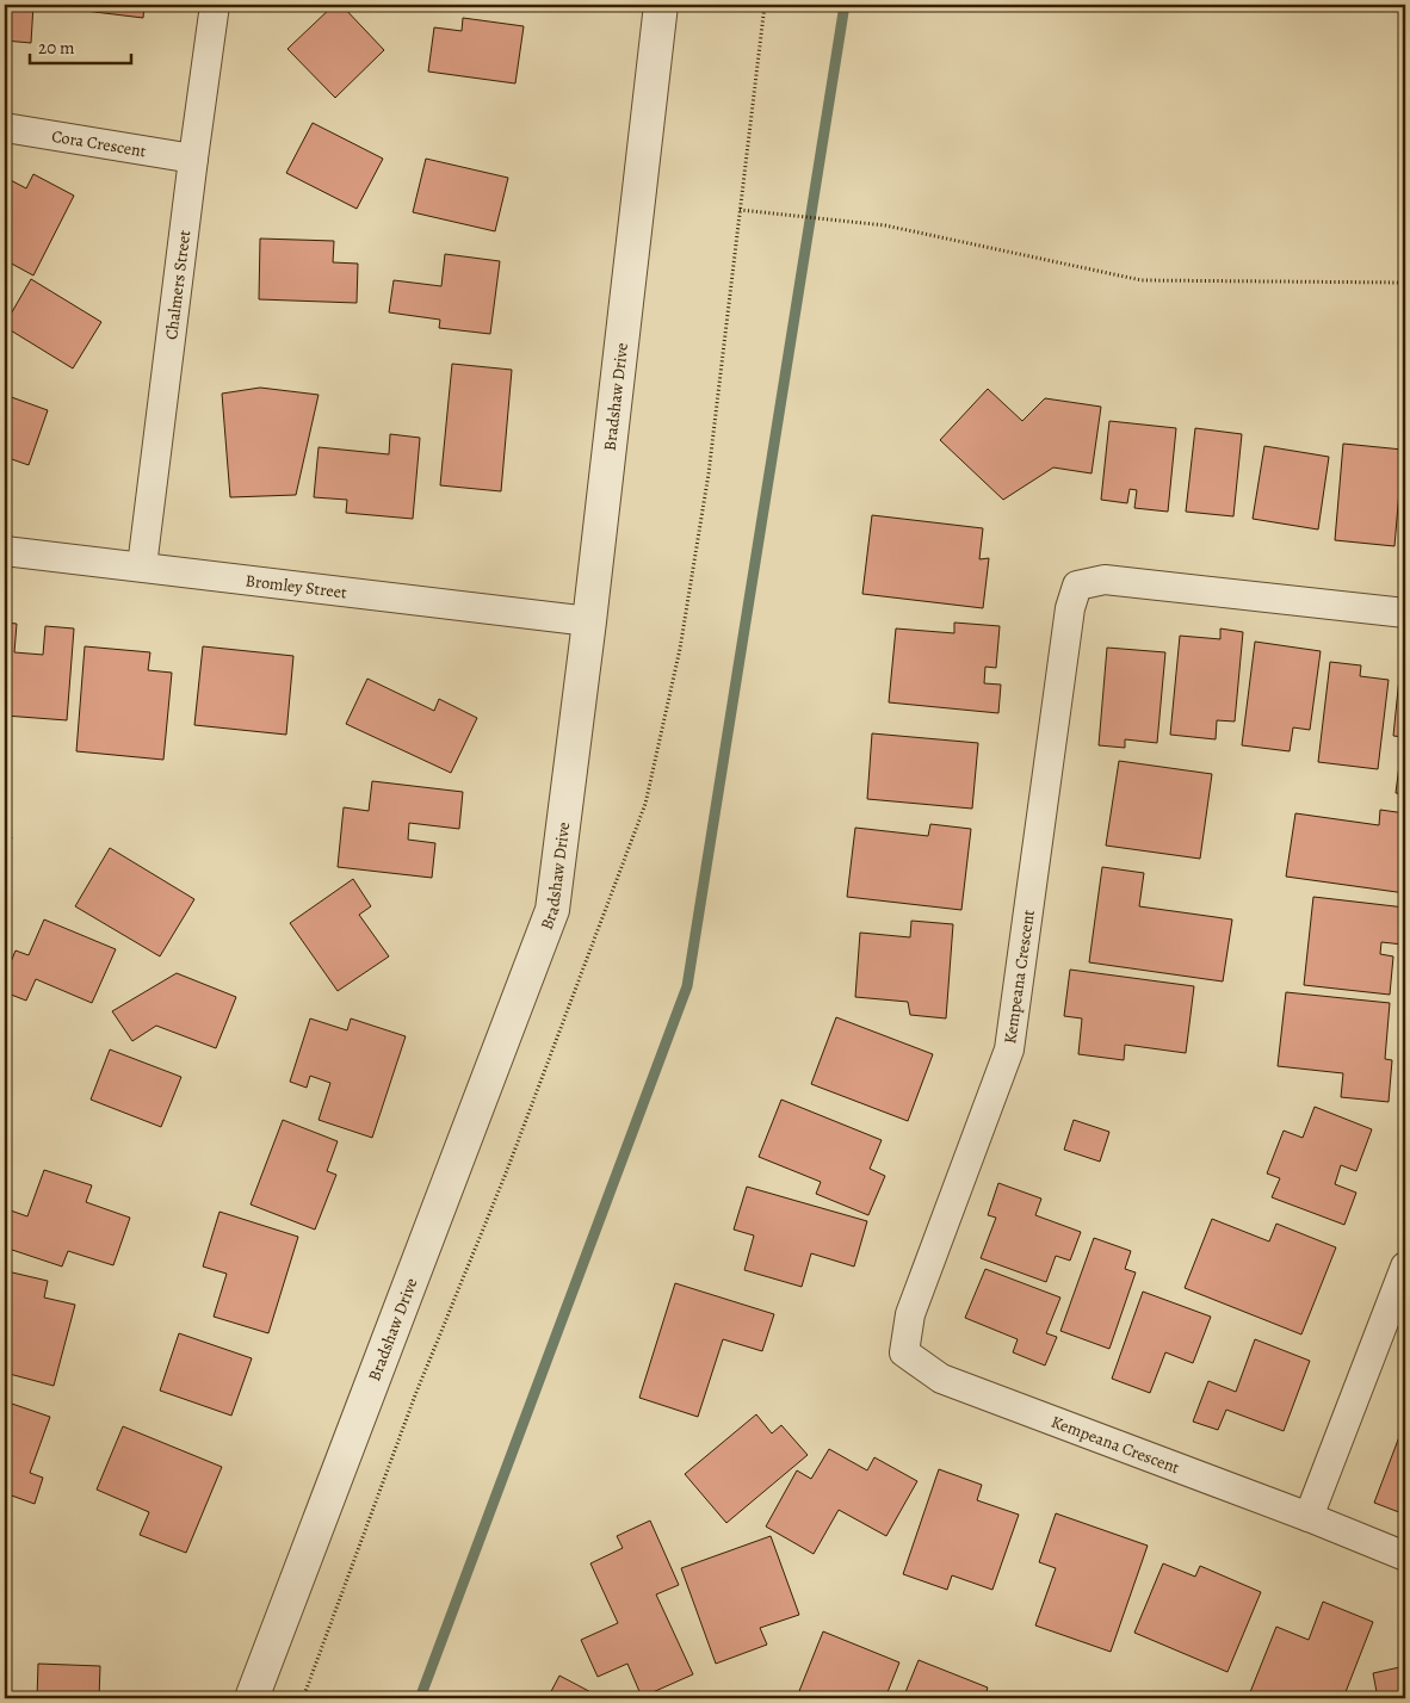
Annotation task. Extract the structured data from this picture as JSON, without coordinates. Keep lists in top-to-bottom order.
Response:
{
  "streets": {
    "street": [
      "Cora Crescent",
      "Chalmers Street",
      "Bradshaw Drive",
      "Bromley Street",
      "Kempeana Crescent"
    ]
  },
  "crossings": [
    ["Cora Crescent", "Chalmers Street"],
    ["Chalmers Street", "Bromley Street"],
    ["Bradshaw Drive", "Bromley Street"]
  ],
  "scale_bar": "20 m"
}
